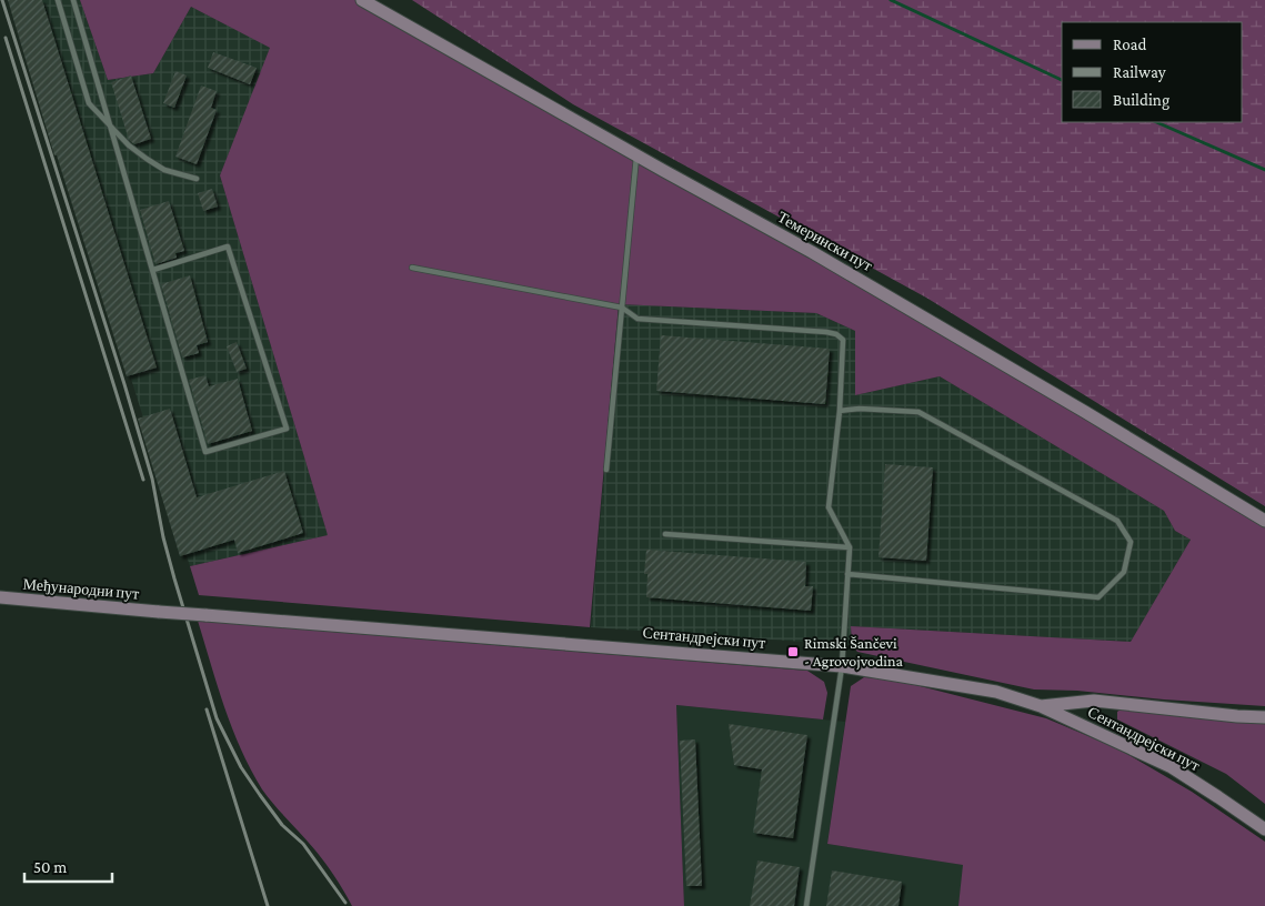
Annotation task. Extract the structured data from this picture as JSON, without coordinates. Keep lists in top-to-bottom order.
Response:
{
  "streets": {
    "main road": ["Темерински пут", "Међународни пут", "Сентандрејски пут"]
  },
  "crossings": [
    ["Међународни пут", "Сентандрејски пут"]
  ],
  "places": {
    "transit": ["Rimski Šančevi - Agrovojvodina"]
  },
  "legend": ["Road", "Railway", "Building"],
  "scale_bar": "50 m"
}
